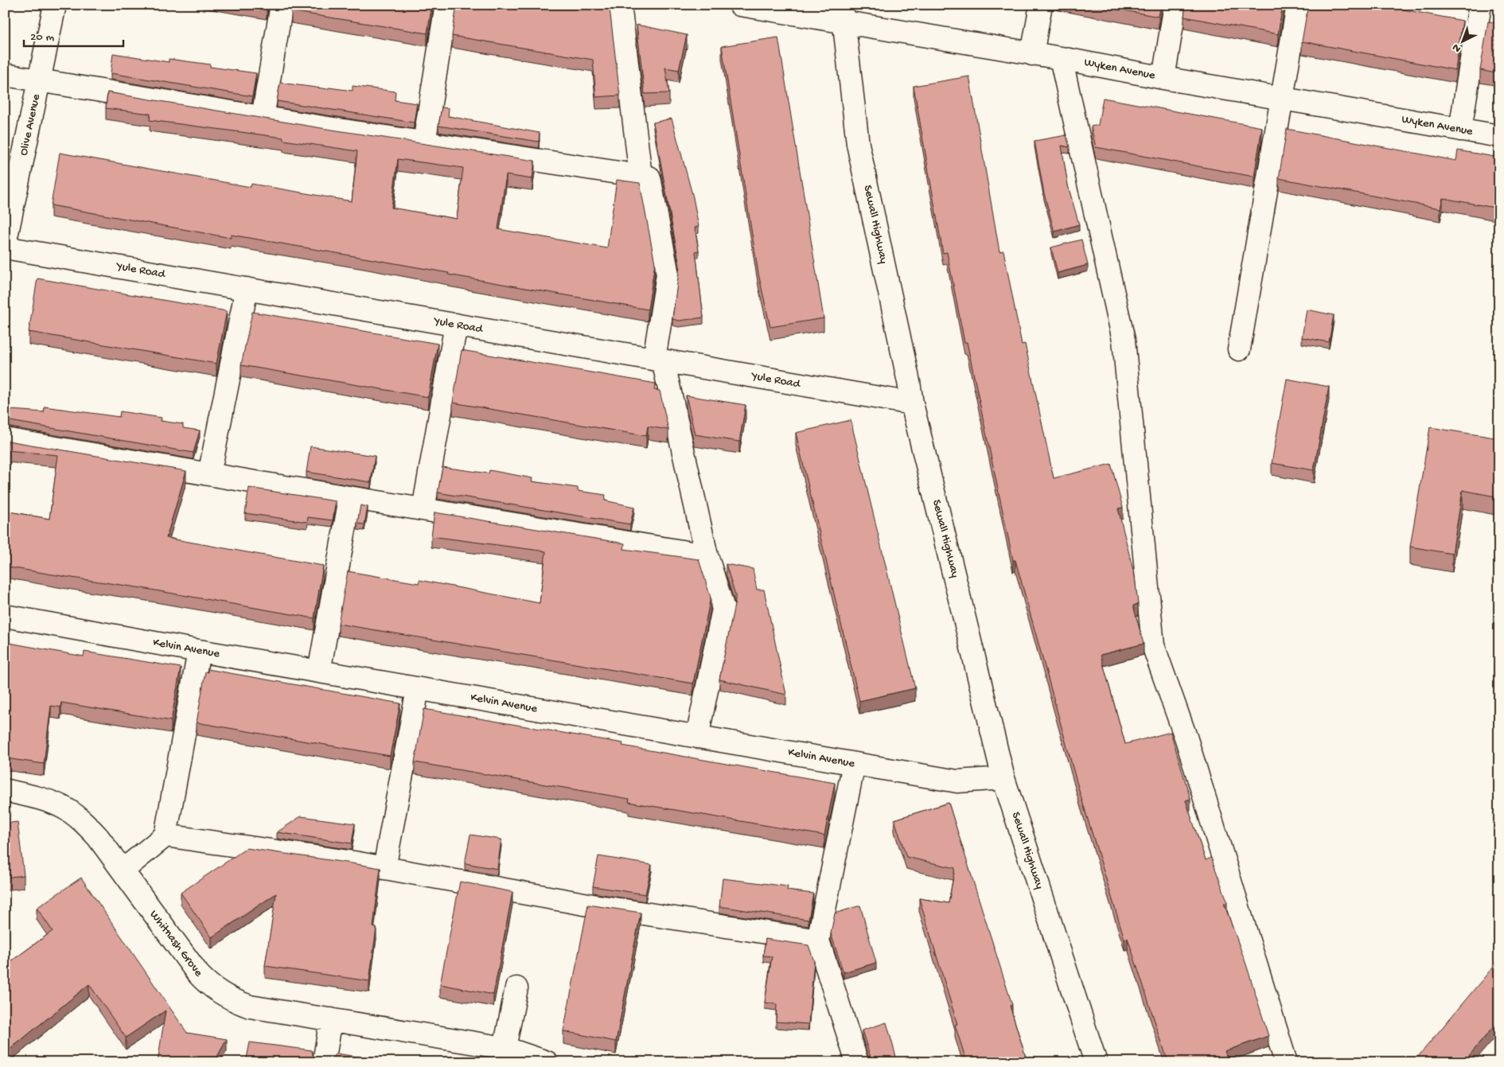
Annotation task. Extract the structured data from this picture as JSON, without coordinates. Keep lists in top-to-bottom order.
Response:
{
  "streets": {
    "street": [
      "Wyken Avenue",
      "Olive Avenue",
      "Sewall Highway",
      "Yule Road",
      "Kelvin Avenue",
      "Whitnash Grove"
    ]
  },
  "crossings": [
    ["Wyken Avenue", "Sewall Highway"],
    ["Sewall Highway", "Yule Road"],
    ["Sewall Highway", "Kelvin Avenue"]
  ],
  "scale_bar": "20 m",
  "north": "bottom left"
}
